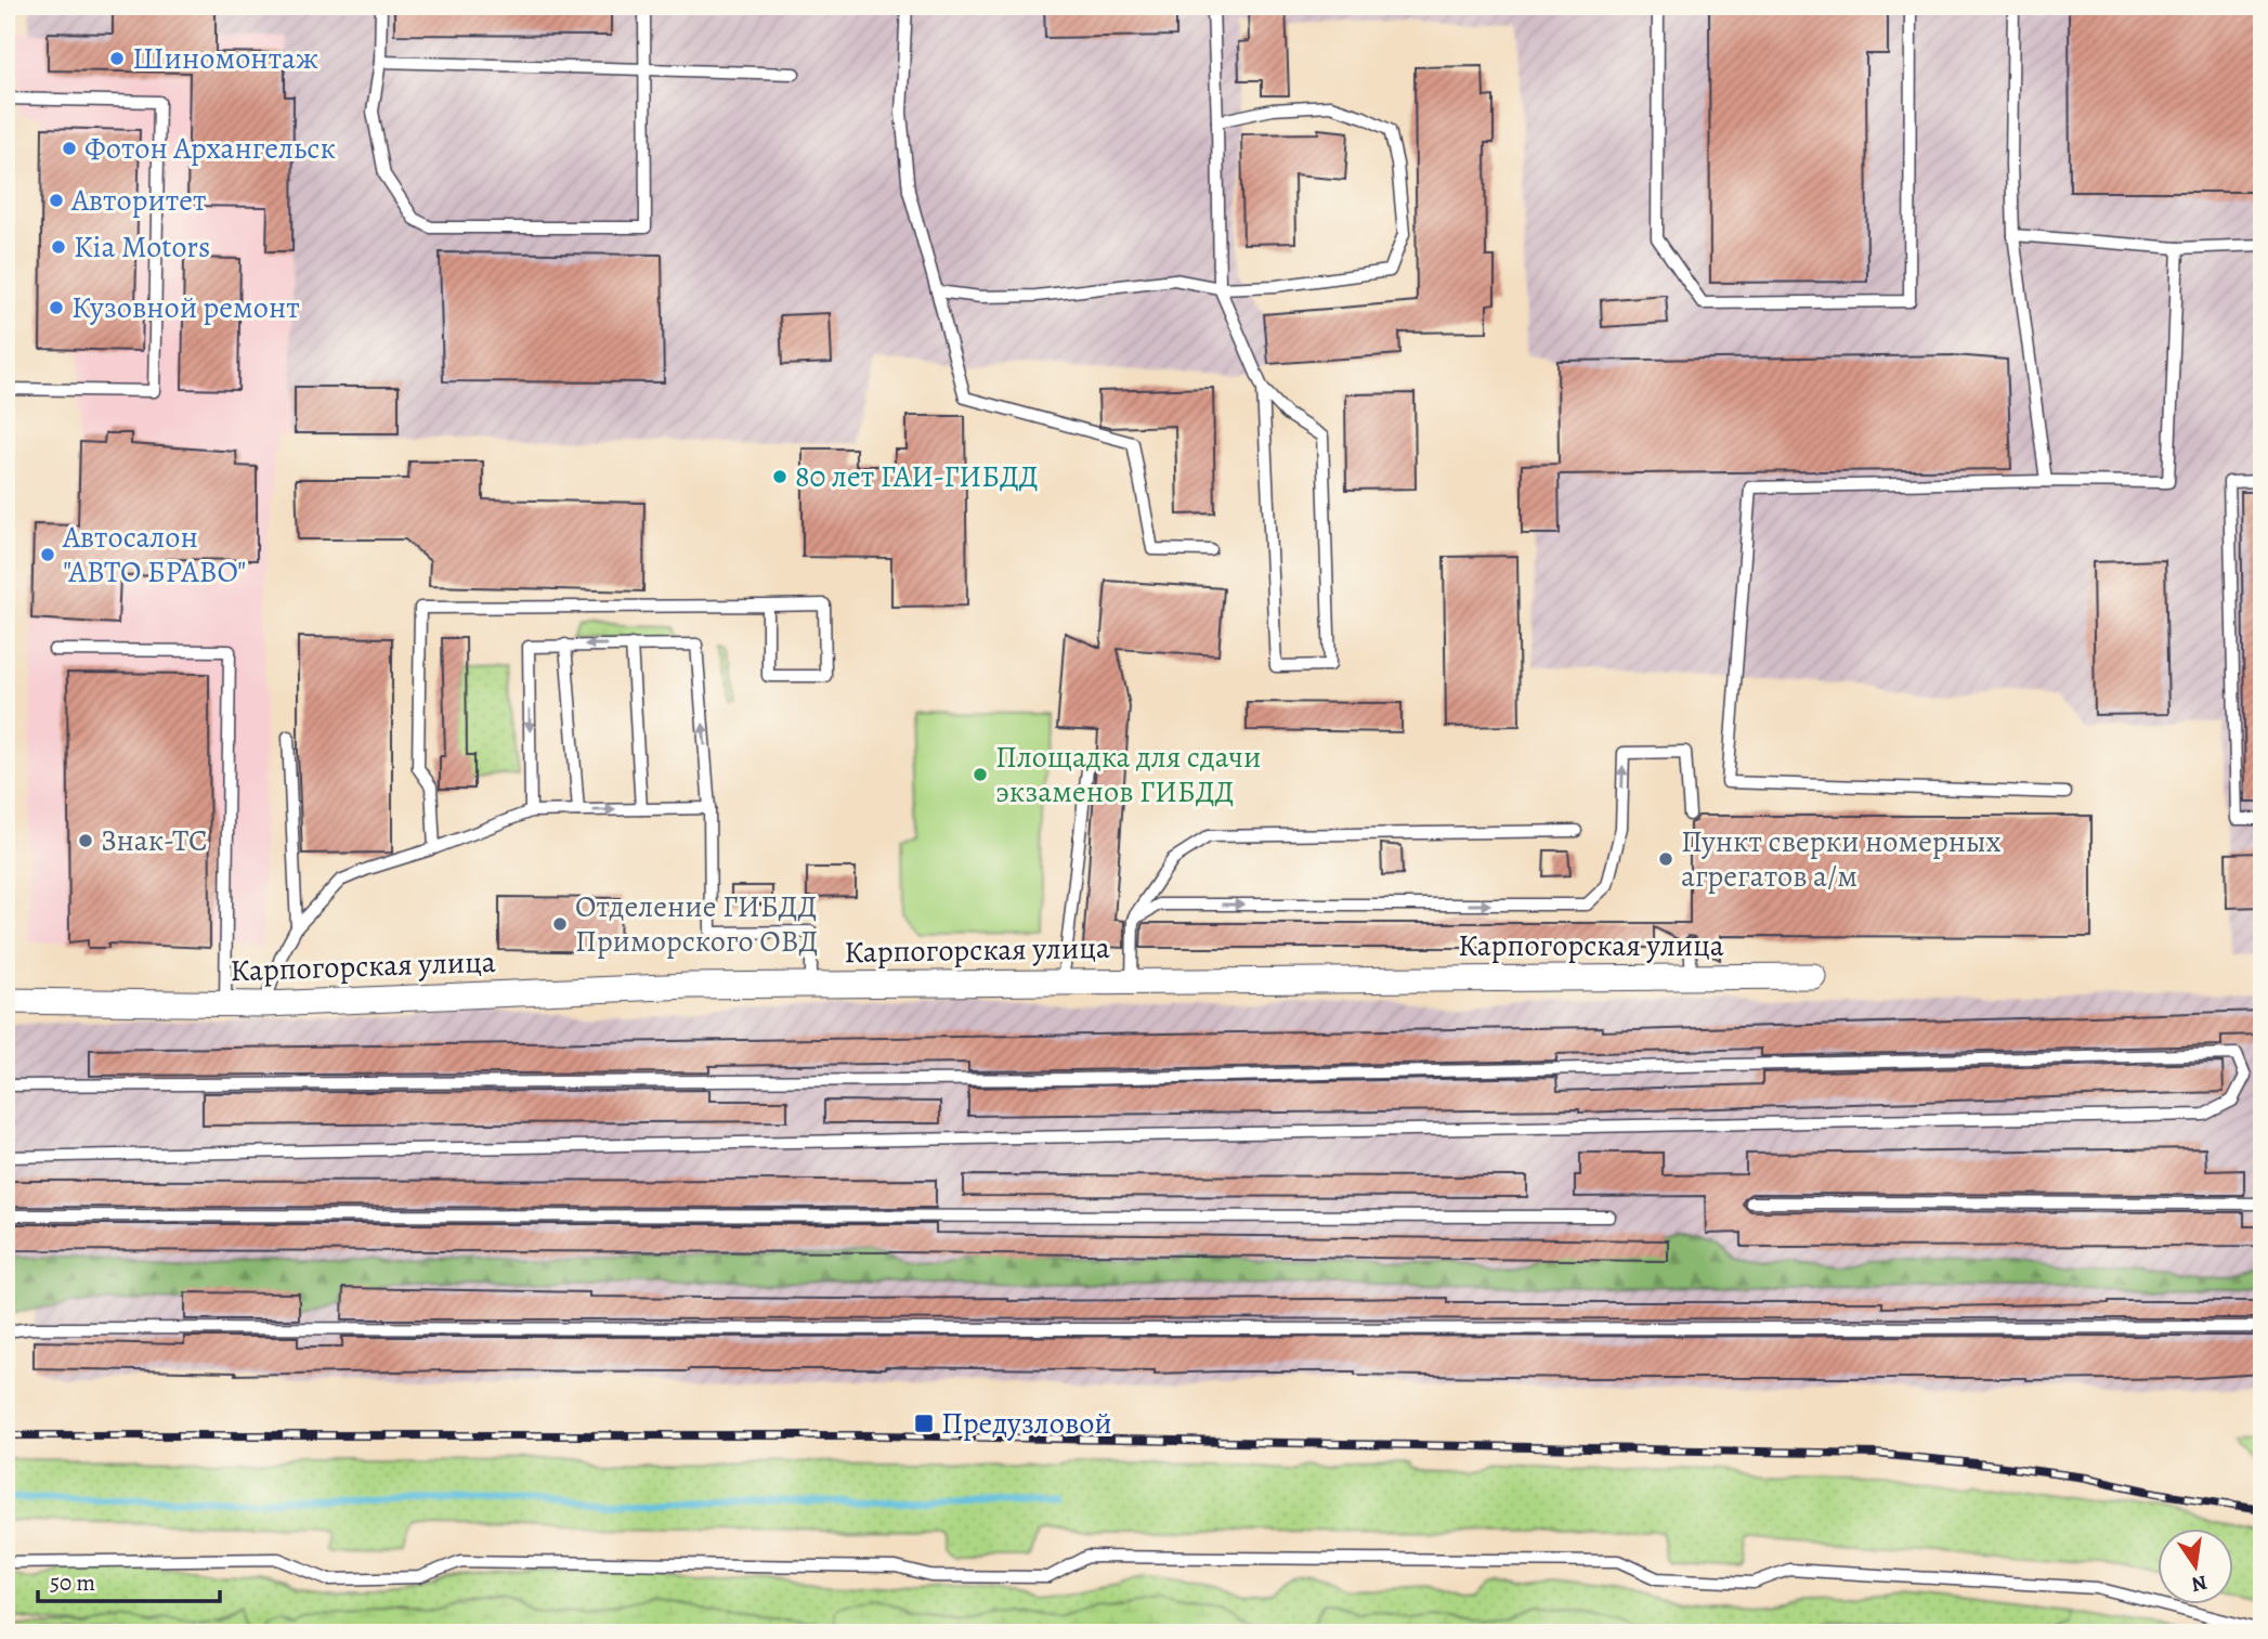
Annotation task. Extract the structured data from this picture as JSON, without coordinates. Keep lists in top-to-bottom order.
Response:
{
  "streets": {
    "street": ["Карпогорская улица"]
  },
  "places": {
    "other": [
      "Шиномонтаж",
      "Фотон Архангельск",
      "Авторитет",
      "Kia Motors",
      "Кузовной ремонт",
      "80 лет ГАИ-ГИБДД",
      "Автосалон \"АВТО БРАВО\"",
      "Площадка для сдачи экзаменов ГИБДД",
      "Знак-ТС",
      "Пункт сверки номерных агрегатов а/м",
      "Отделение ГИБДД Приморского ОВД"
    ],
    "transit": ["Предузловой"]
  },
  "scale_bar": "50 m",
  "north": "bottom"
}
